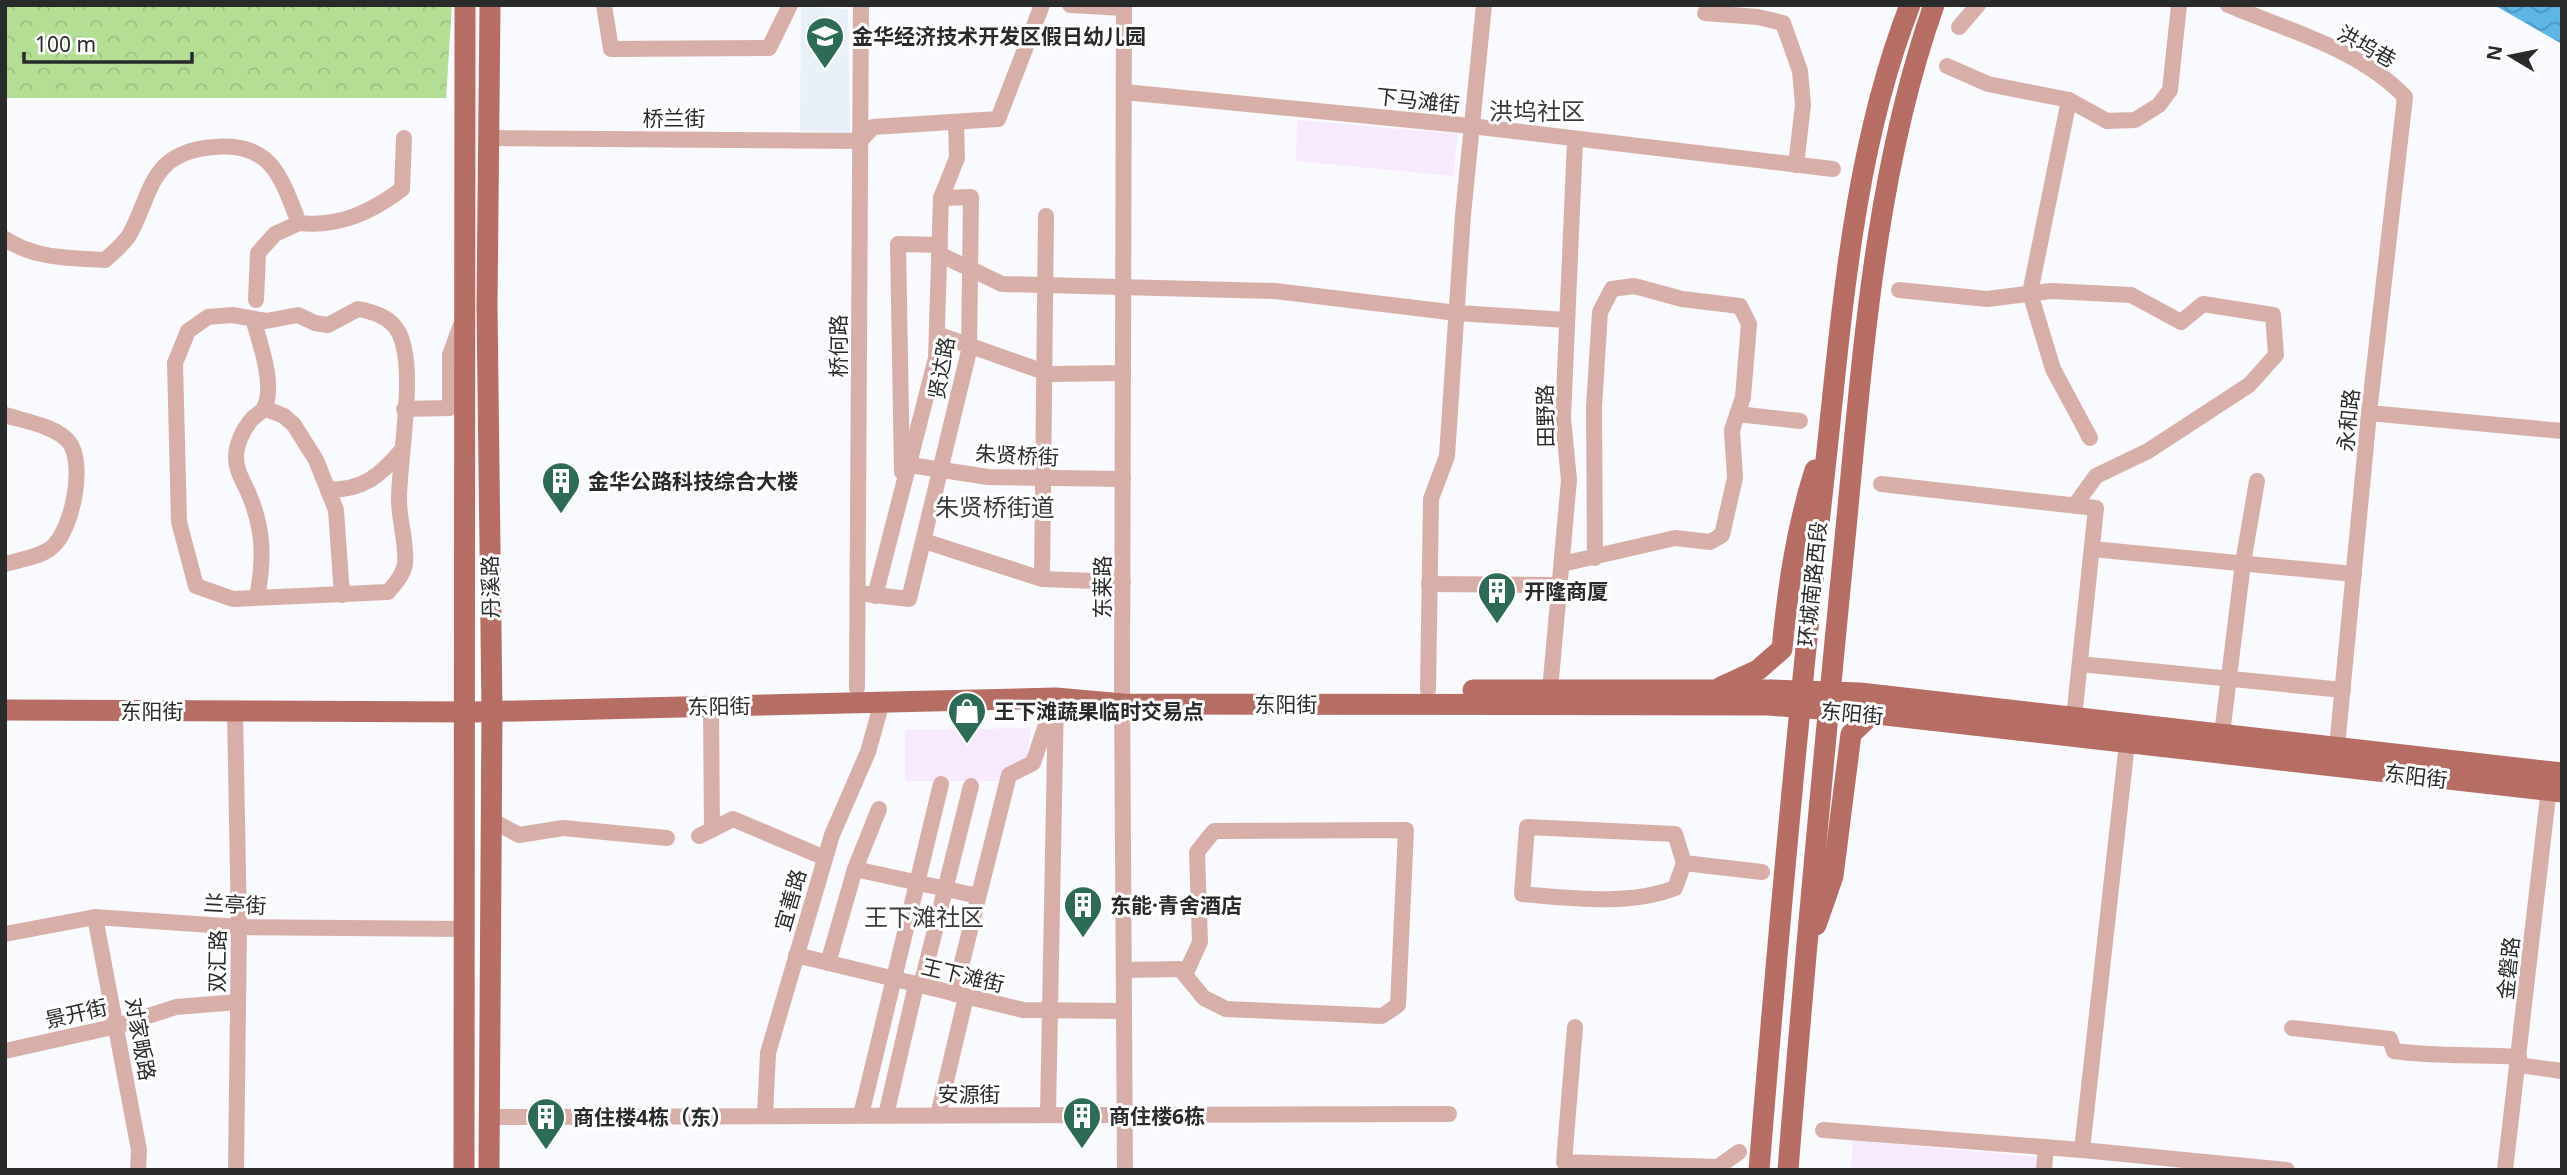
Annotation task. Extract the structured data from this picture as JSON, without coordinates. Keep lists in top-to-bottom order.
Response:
{
  "streets": {
    "main road": ["环城南路西段", "丹溪路", "东阳街"],
    "street": [
      "洪坞巷",
      "下马滩街",
      "桥兰街",
      "桥何路",
      "贤达路",
      "田野路",
      "永和路",
      "朱贤桥街",
      "东莱路",
      "宜善路",
      "兰亭街",
      "双汇路",
      "金磐路",
      "王下滩街",
      "景开街",
      "对家畈路",
      "安源街"
    ]
  },
  "crossings": [
    ["洪坞巷", "永和路"],
    ["下马滩街", "田野路"],
    ["下马滩街", "东莱路"],
    ["桥兰街", "桥何路"],
    ["桥兰街", "丹溪路"],
    ["桥何路", "贤达路"],
    ["桥何路", "东阳街"],
    ["贤达路", "朱贤桥街"],
    ["田野路", "东阳街"],
    ["永和路", "东阳街"],
    ["朱贤桥街", "东莱路"],
    ["环城南路西段", "东阳街"],
    ["丹溪路", "东阳街"],
    ["丹溪路", "兰亭街"],
    ["丹溪路", "安源街"],
    ["东莱路", "东阳街"],
    ["东莱路", "王下滩街"],
    ["东莱路", "安源街"],
    ["东阳街", "宜善路"],
    ["东阳街", "双汇路"],
    ["东阳街", "金磐路"],
    ["宜善路", "王下滩街"],
    ["宜善路", "安源街"],
    ["兰亭街", "双汇路"],
    ["兰亭街", "对家畈路"],
    ["双汇路", "景开街"],
    ["景开街", "对家畈路"]
  ],
  "districts": ["洪坞社区", "朱贤桥街道", "王下滩社区"],
  "places": {
    "school or university": ["金华经济技术开发区假日幼儿园"],
    "building": [
      "金华公路科技综合大楼",
      "开隆商厦",
      "东能·青舍酒店",
      "商住楼6栋",
      "商住楼4栋（东）"
    ],
    "shop": ["王下滩蔬果临时交易点"]
  },
  "scale_bar": "100 m",
  "north": "left"
}
